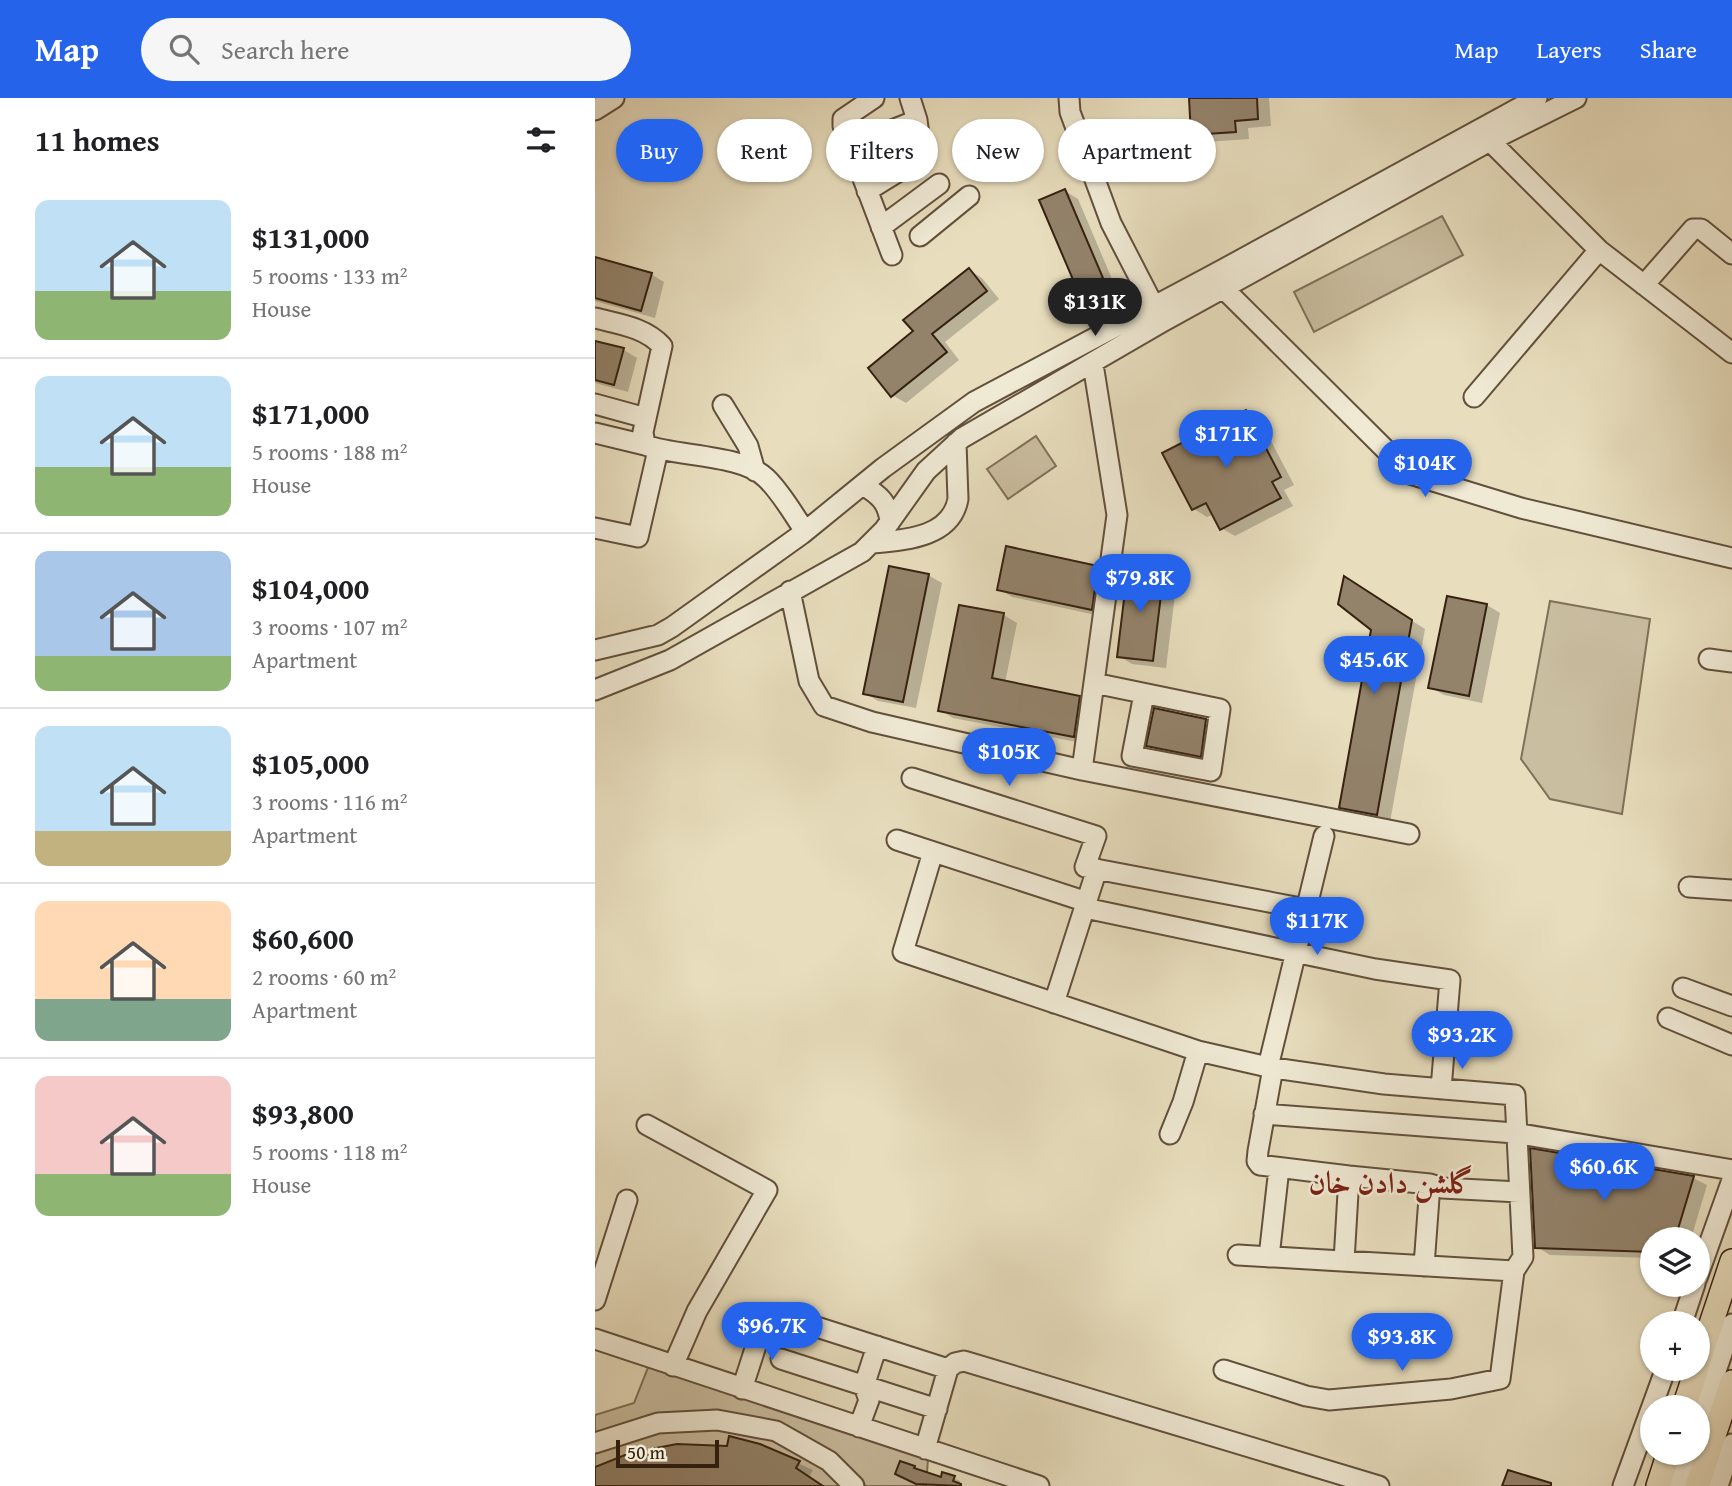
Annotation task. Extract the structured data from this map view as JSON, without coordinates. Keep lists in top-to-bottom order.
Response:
{
  "districts": ["گلشن دادن خان"],
  "scale_bar": "50 m",
  "page": {
    "header": "Map",
    "search": "Search here",
    "nav": ["Map", "Layers", "Share"],
    "heading": "11 homes",
    "chip": [
      "Buy",
      "Rent",
      "Filters",
      "New",
      "Apartment"
    ],
    "list": [
      {
        "name": "$131,000",
        "note": "5 rooms · 133 m² · House"
      },
      {
        "name": "$171,000",
        "note": "5 rooms · 188 m² · House"
      },
      {
        "name": "$104,000",
        "note": "3 rooms · 107 m² · Apartment"
      },
      {
        "name": "$105,000",
        "note": "3 rooms · 116 m² · Apartment"
      },
      {
        "name": "$60,600",
        "note": "2 rooms · 60 m² · Apartment"
      },
      {
        "name": "$93,800",
        "note": "5 rooms · 118 m² · House"
      }
    ],
    "price": [
      "$131K",
      "$171K",
      "$104K",
      "$79.8K",
      "$45.6K",
      "$105K",
      "$117K",
      "$93.2K",
      "$60.6K",
      "$96.7K",
      "$93.8K"
    ],
    "map_buttons": ["+", "−"],
    "scale": "50 m"
  }
}
